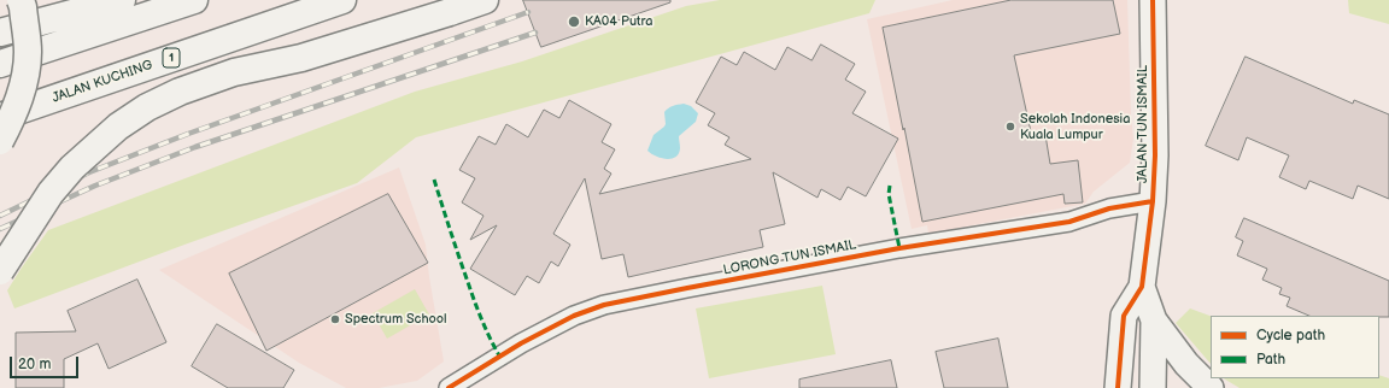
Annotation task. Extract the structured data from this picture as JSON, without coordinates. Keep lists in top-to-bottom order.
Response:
{
  "streets": {
    "highway": ["1", "JALAN KUCHING"],
    "street": ["JALAN TUN ISMAIL", "LORONG TUN ISMAIL"]
  },
  "crossings": [
    ["JALAN TUN ISMAIL", "LORONG TUN ISMAIL"]
  ],
  "places": ["KA04 Putra", "Sekolah Indonesia Kuala Lumpur", "Spectrum School"],
  "legend": ["Cycle path", "Path"],
  "scale_bar": "20 m"
}
